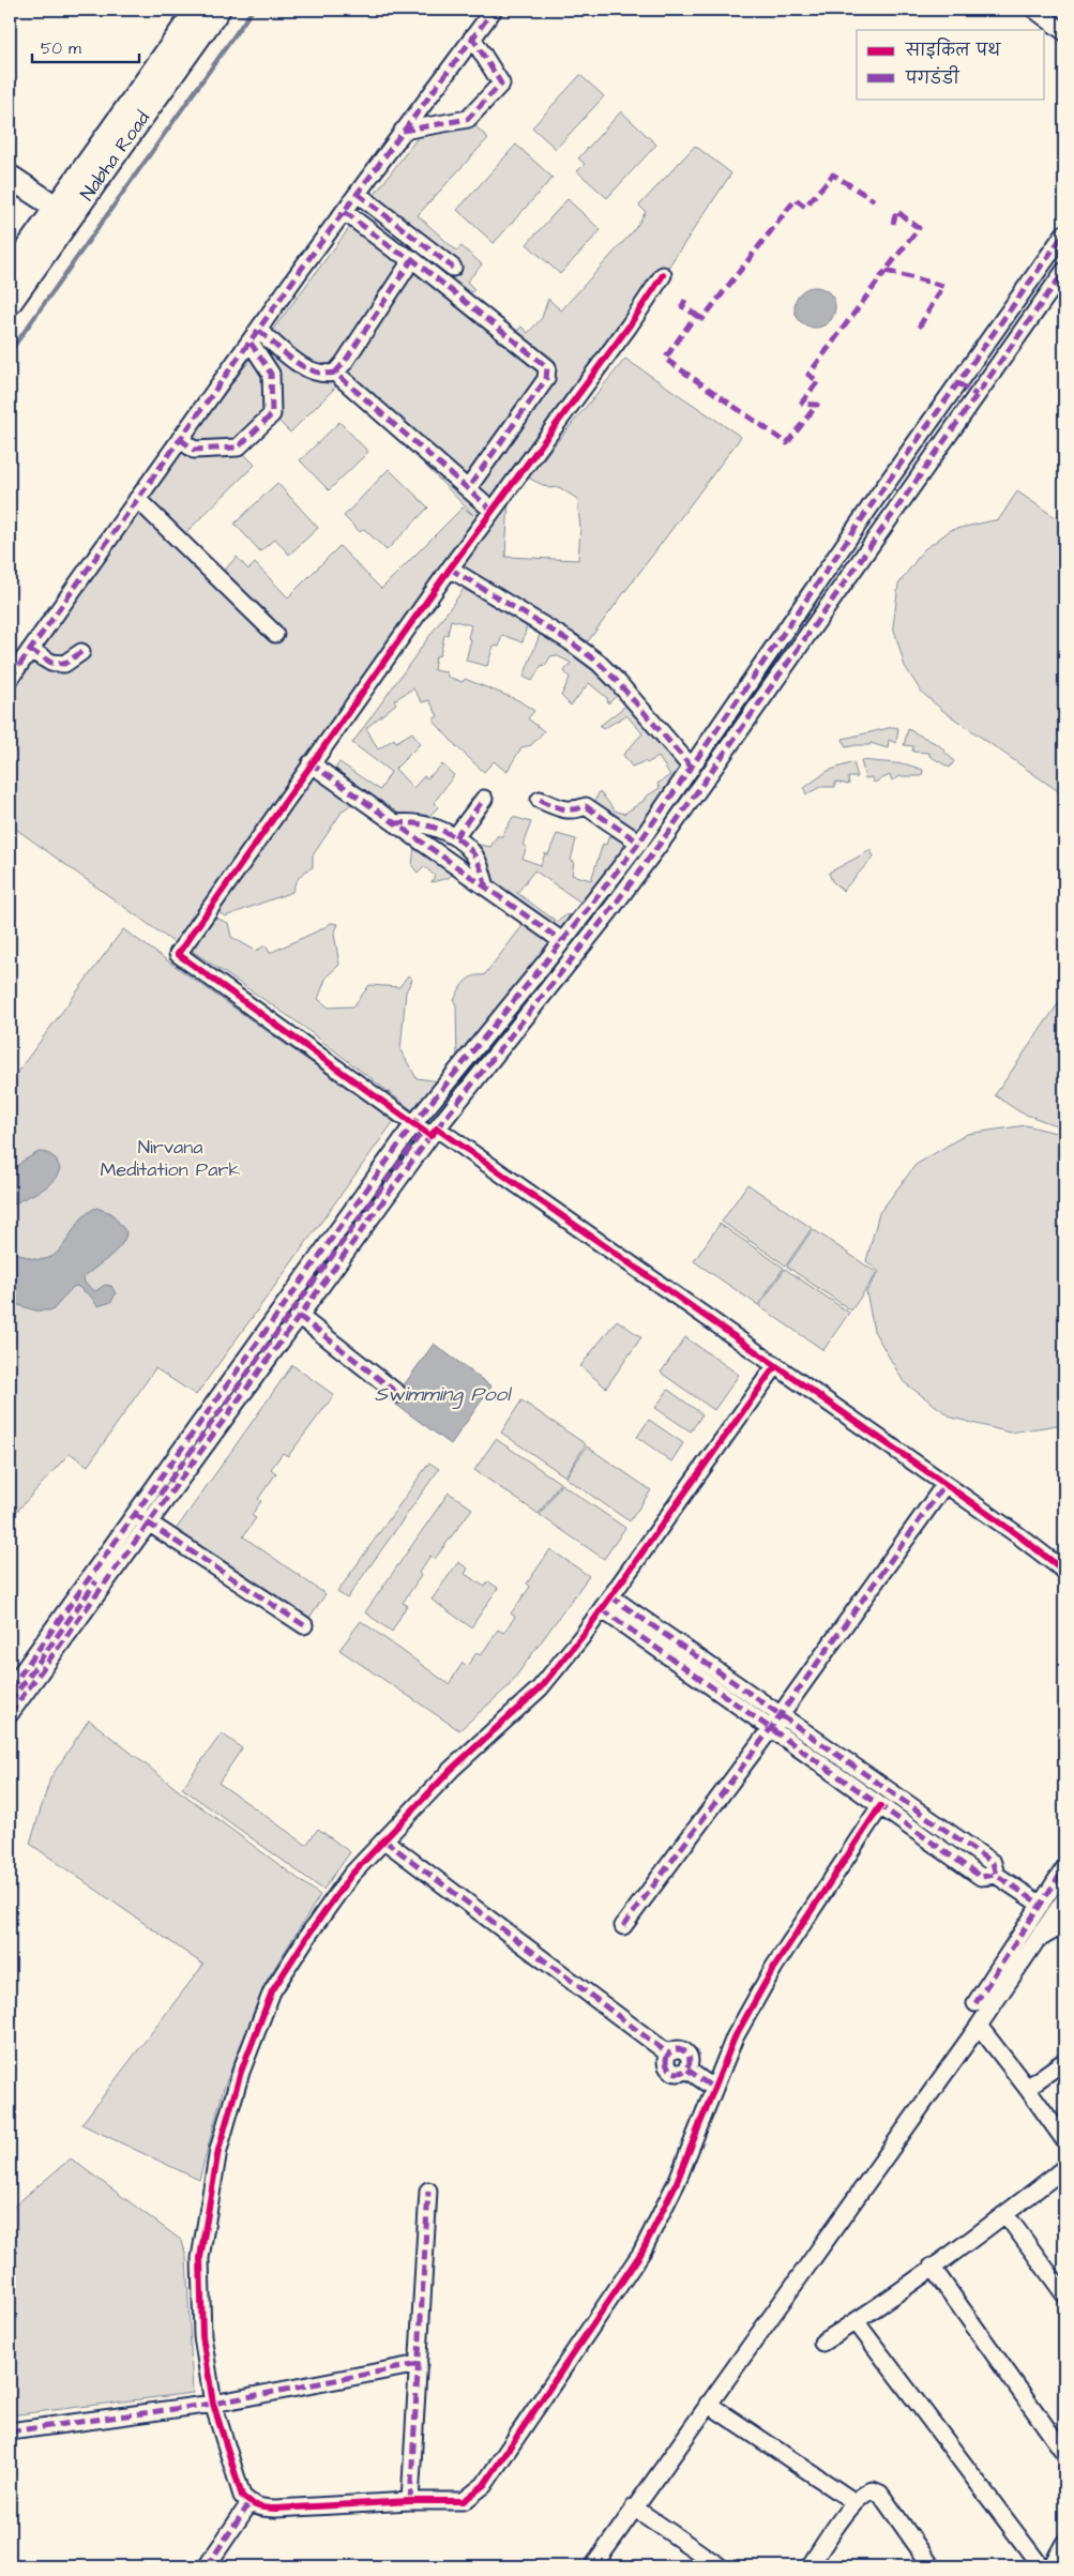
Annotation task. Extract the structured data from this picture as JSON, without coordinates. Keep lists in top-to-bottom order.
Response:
{
  "streets": {
    "main road": ["Nabha Road"]
  },
  "water": ["Swimming Pool"],
  "parks": ["Nirvana Meditation Park"],
  "legend": ["साइकिल पथ", "पगडंडी"],
  "scale_bar": "50 m"
}
